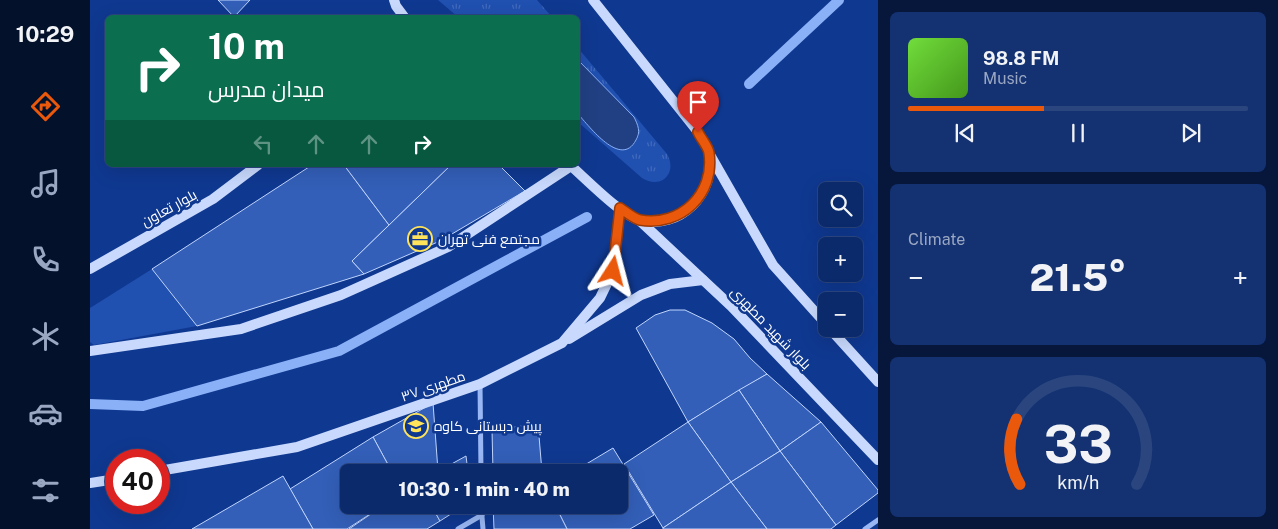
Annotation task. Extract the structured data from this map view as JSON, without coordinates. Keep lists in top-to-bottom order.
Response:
{
  "streets": {
    "street": ["بلوار تعاون", "بلوار شهید مطهری", "مطهری ۳۷"]
  },
  "crossings": [
    ["بلوار شهید مطهری", "مطهری ۳۷"]
  ],
  "places": {
    "office": ["مجتمع فنی تهران"],
    "school or university": ["پیش دبستانی کاوه"]
  },
  "page": {
    "tabs": "10:29",
    "turn": ["10 m", "میدان مدرس"],
    "song": ["98.8 FM", "Music"],
    "map_buttons": ["+", "−"],
    "tile": "Climate",
    "heat": ["−", "21.5°", "+"],
    "limit": "40",
    "trip": "10:30 · 1 min · 40 m",
    "gauge": ["33", "km/h"]
  }
}
